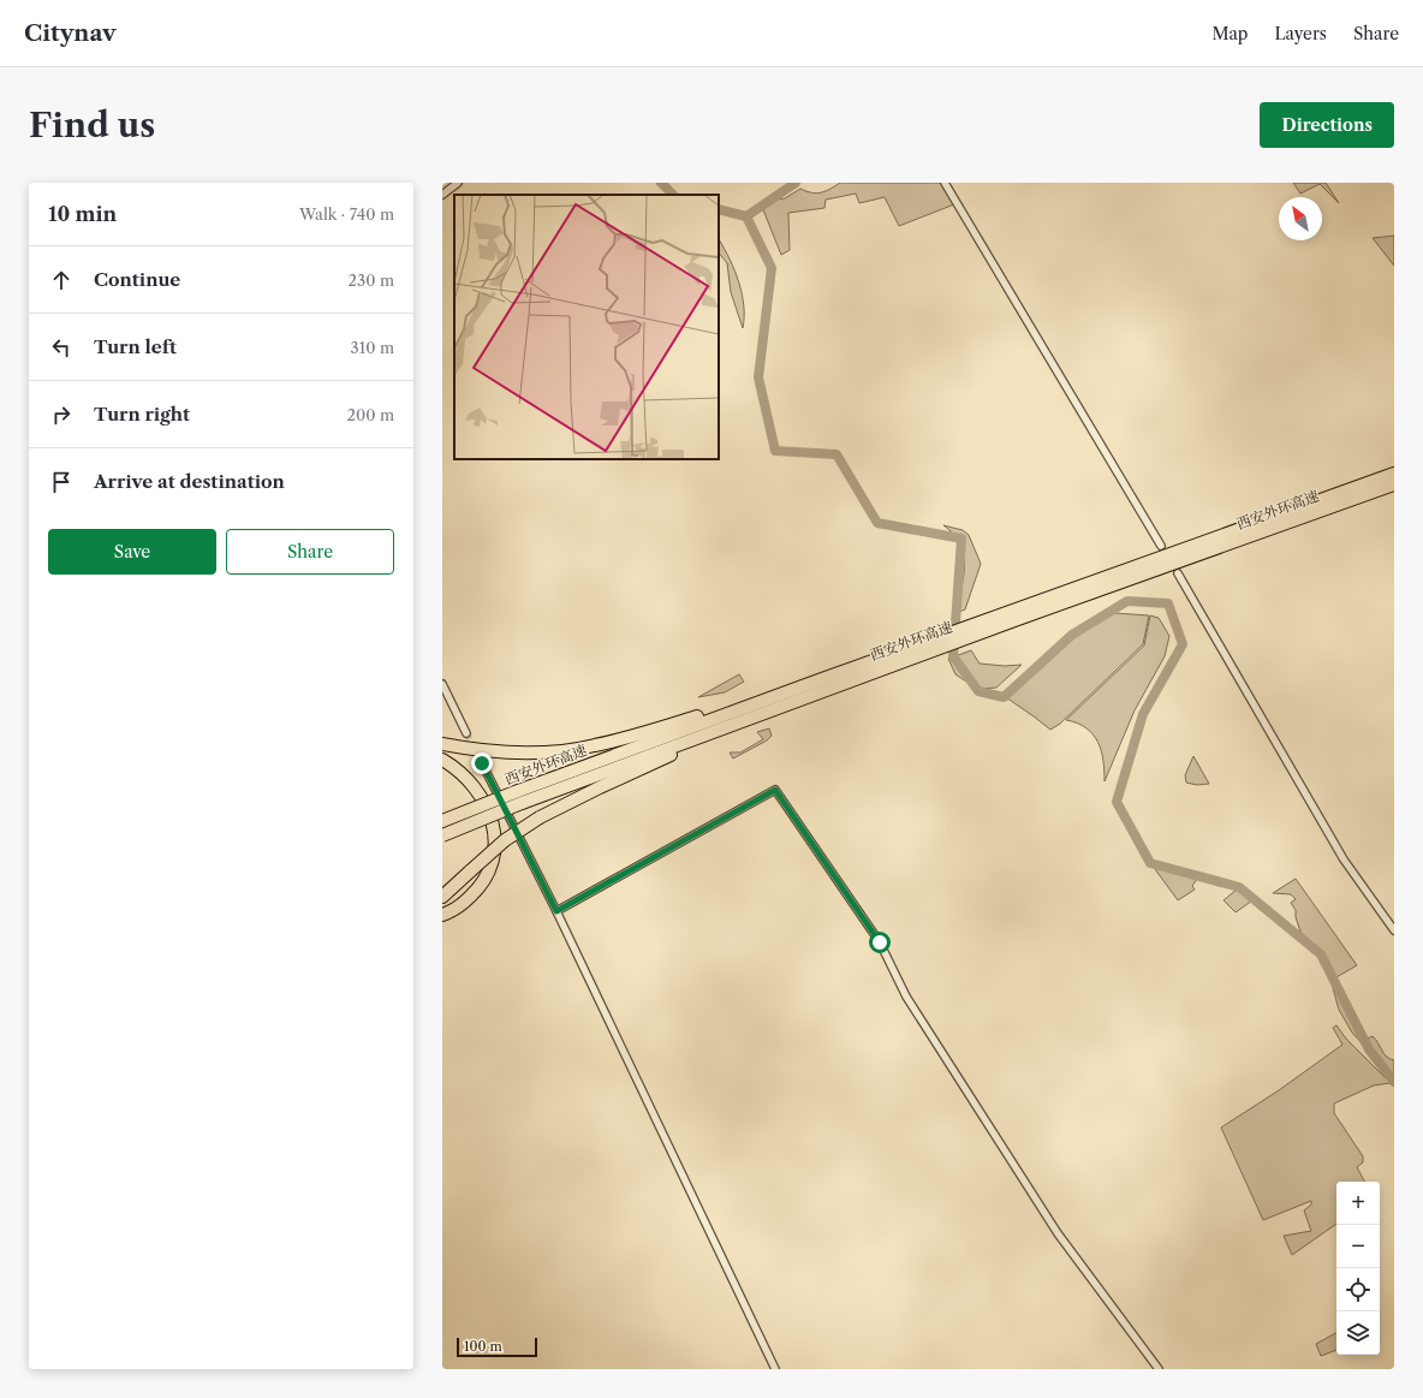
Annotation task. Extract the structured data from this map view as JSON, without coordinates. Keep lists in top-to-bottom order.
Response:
{
  "streets": {
    "highway": ["西安外环高速"]
  },
  "scale_bar": "100 m",
  "north": "top left",
  "page": {
    "header": "Citynav",
    "nav": ["Map", "Layers", "Share"],
    "buttons": [
      "Directions",
      ["Save", "Share"]
    ],
    "title": "Find us",
    "heading": ["10 min", "Walk · 740 m"],
    "list": [
      ["Continue", "230 m"],
      ["Turn left", "310 m"],
      ["Turn right", "200 m"],
      "Arrive at destination"
    ],
    "map_buttons": ["+", "−"],
    "scale": "100 m"
  }
}
